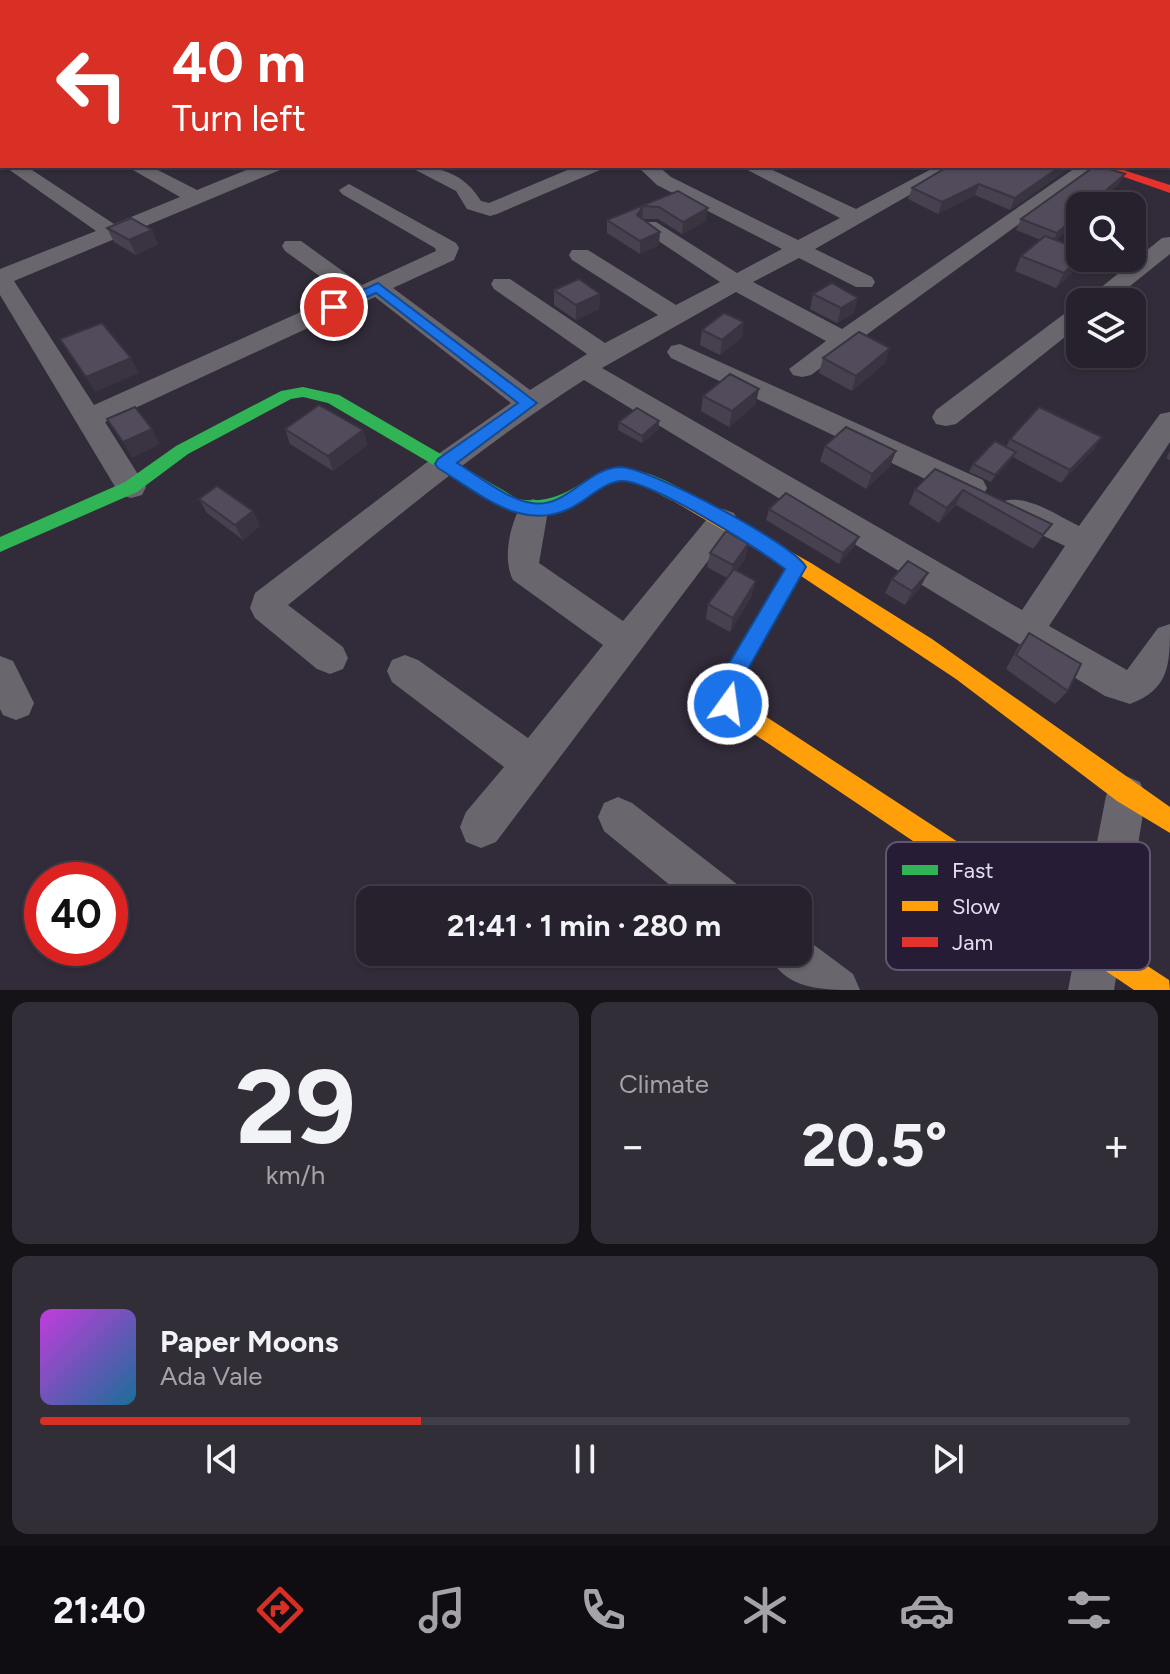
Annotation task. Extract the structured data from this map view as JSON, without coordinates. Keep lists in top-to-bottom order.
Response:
{
  "legend": ["Fast", "Slow", "Jam"],
  "page": {
    "turn": ["40 m", "Turn left"],
    "limit": "40",
    "trip": "21:41 · 1 min · 280 m",
    "tile": [
      ["29", "km/h"],
      "Climate"
    ],
    "heat": ["−", "20.5°", "+"],
    "song": ["Paper Moons", "Ada Vale"],
    "tabs": "21:40"
  }
}
